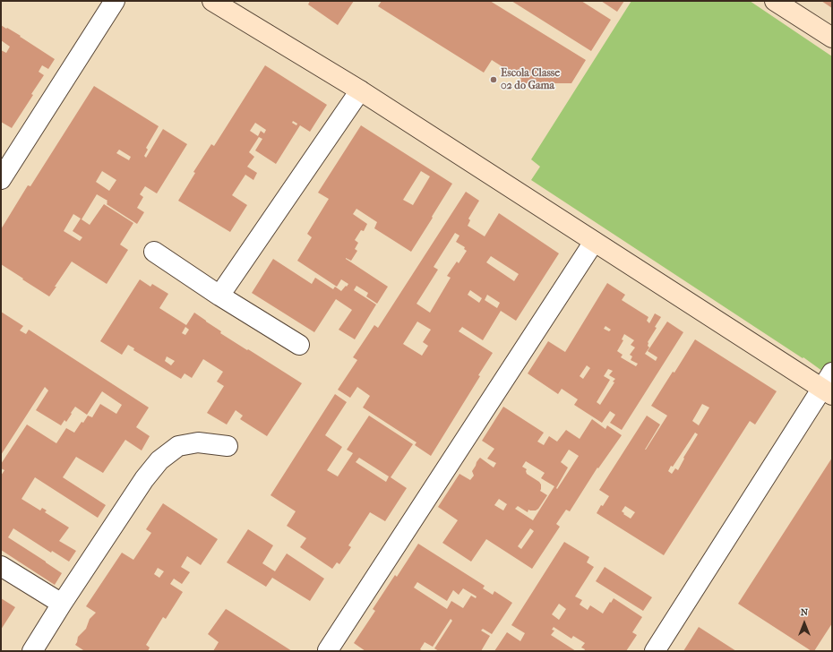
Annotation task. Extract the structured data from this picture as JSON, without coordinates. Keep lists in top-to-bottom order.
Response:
{
  "places": ["Escola Classe 02 do Gama"],
  "north": "top"
}
